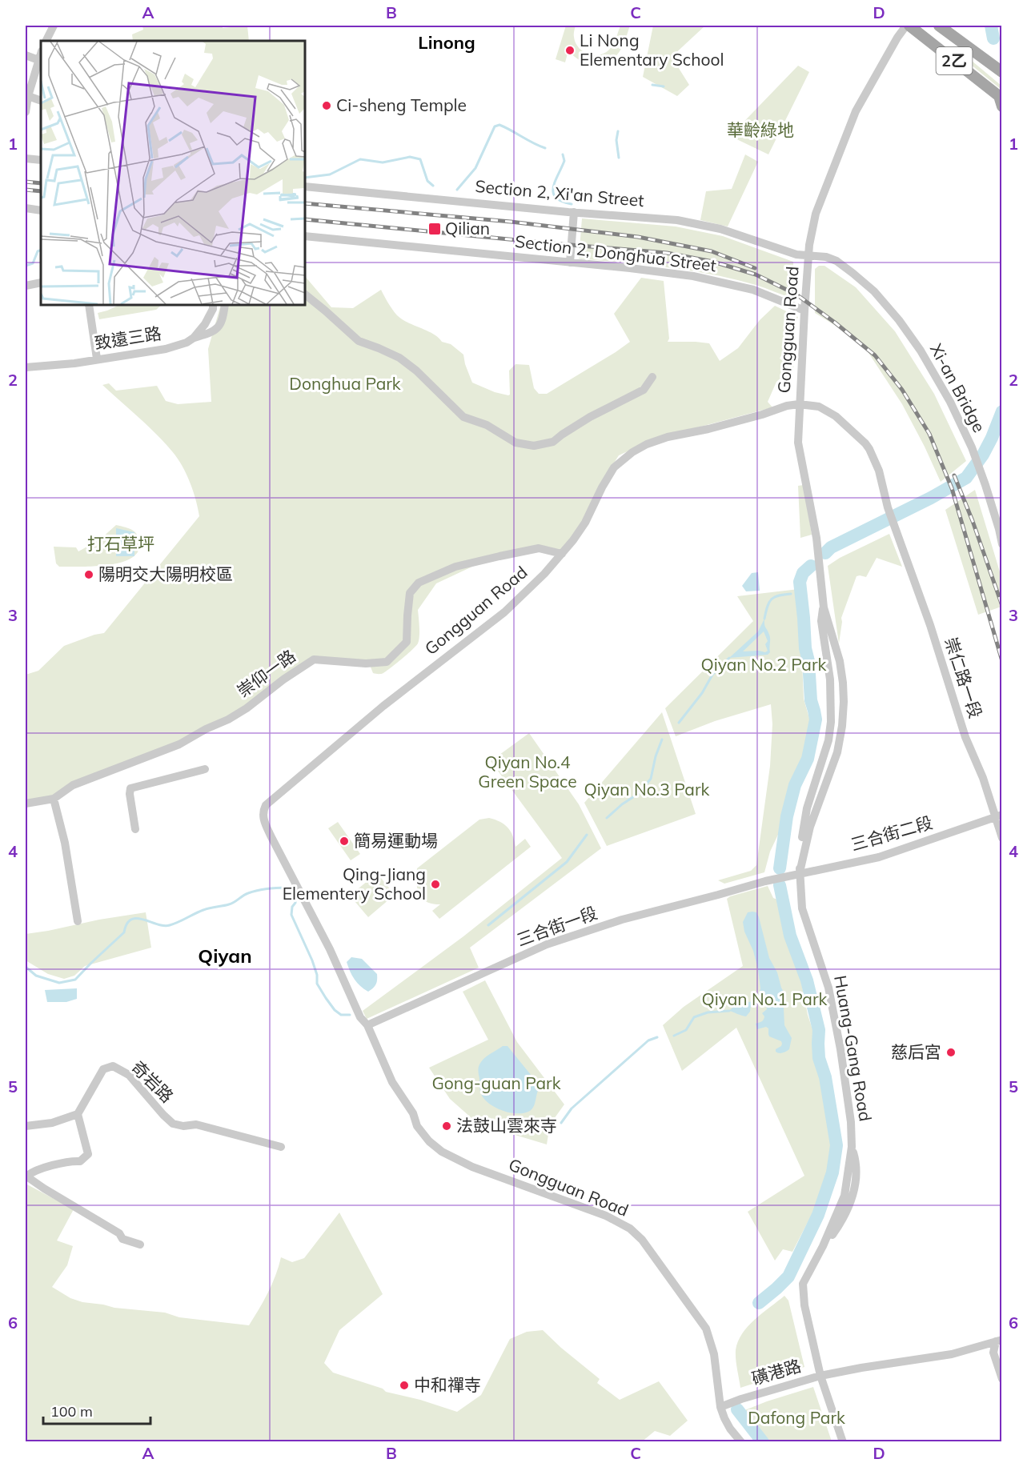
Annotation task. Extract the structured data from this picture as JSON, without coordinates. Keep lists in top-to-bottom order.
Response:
{
  "streets": {
    "main road": ["2乙"],
    "street": [
      "Section 2, Xi'an Street",
      "Section 2, Donghua Street",
      "Gongguan Road",
      "致遠三路",
      "Xi-an Bridge",
      "崇仰一路",
      "崇仁路一段",
      "三合街二段",
      "三合街一段",
      "Huang-Gang Road",
      "奇岩路",
      "磺港路"
    ]
  },
  "crossings": [
    ["2乙", "Gongguan Road"],
    ["Section 2, Xi'an Street", "Gongguan Road"],
    ["Section 2, Xi'an Street", "Xi-an Bridge"],
    ["Section 2, Donghua Street", "Gongguan Road"],
    ["Gongguan Road", "崇仰一路"],
    ["Gongguan Road", "崇仁路一段"],
    ["Gongguan Road", "三合街一段"],
    ["Gongguan Road", "Huang-Gang Road"],
    ["Gongguan Road", "磺港路"],
    ["崇仁路一段", "三合街二段"],
    ["崇仁路一段", "Huang-Gang Road"],
    ["三合街二段", "三合街一段"],
    ["三合街二段", "Huang-Gang Road"],
    ["Huang-Gang Road", "磺港路"]
  ],
  "districts": ["Linong", "Qiyan"],
  "parks": [
    "華齡綠地",
    "Donghua Park",
    "打石草坪",
    "Qiyan No.2 Park",
    "Qiyan No.4 Green Space",
    "Qiyan No.3 Park",
    "Qiyan No.1 Park",
    "Gong-guan Park",
    "Dafong Park"
  ],
  "places": {
    "other": [
      "Li Nong Elementary School",
      "Ci-sheng Temple",
      "陽明交大陽明校區",
      "簡易運動場",
      "Qing-Jiang Elementery School",
      "慈后宮",
      "法鼓山雲來寺",
      "中和禪寺"
    ],
    "transit": ["Qilian"]
  },
  "scale_bar": "100 m",
  "grid": {
    "columns": [
      "A",
      "B",
      "C",
      "D"
    ],
    "rows": [
      "1",
      "2",
      "3",
      "4",
      "5",
      "6"
    ]
  }
}
